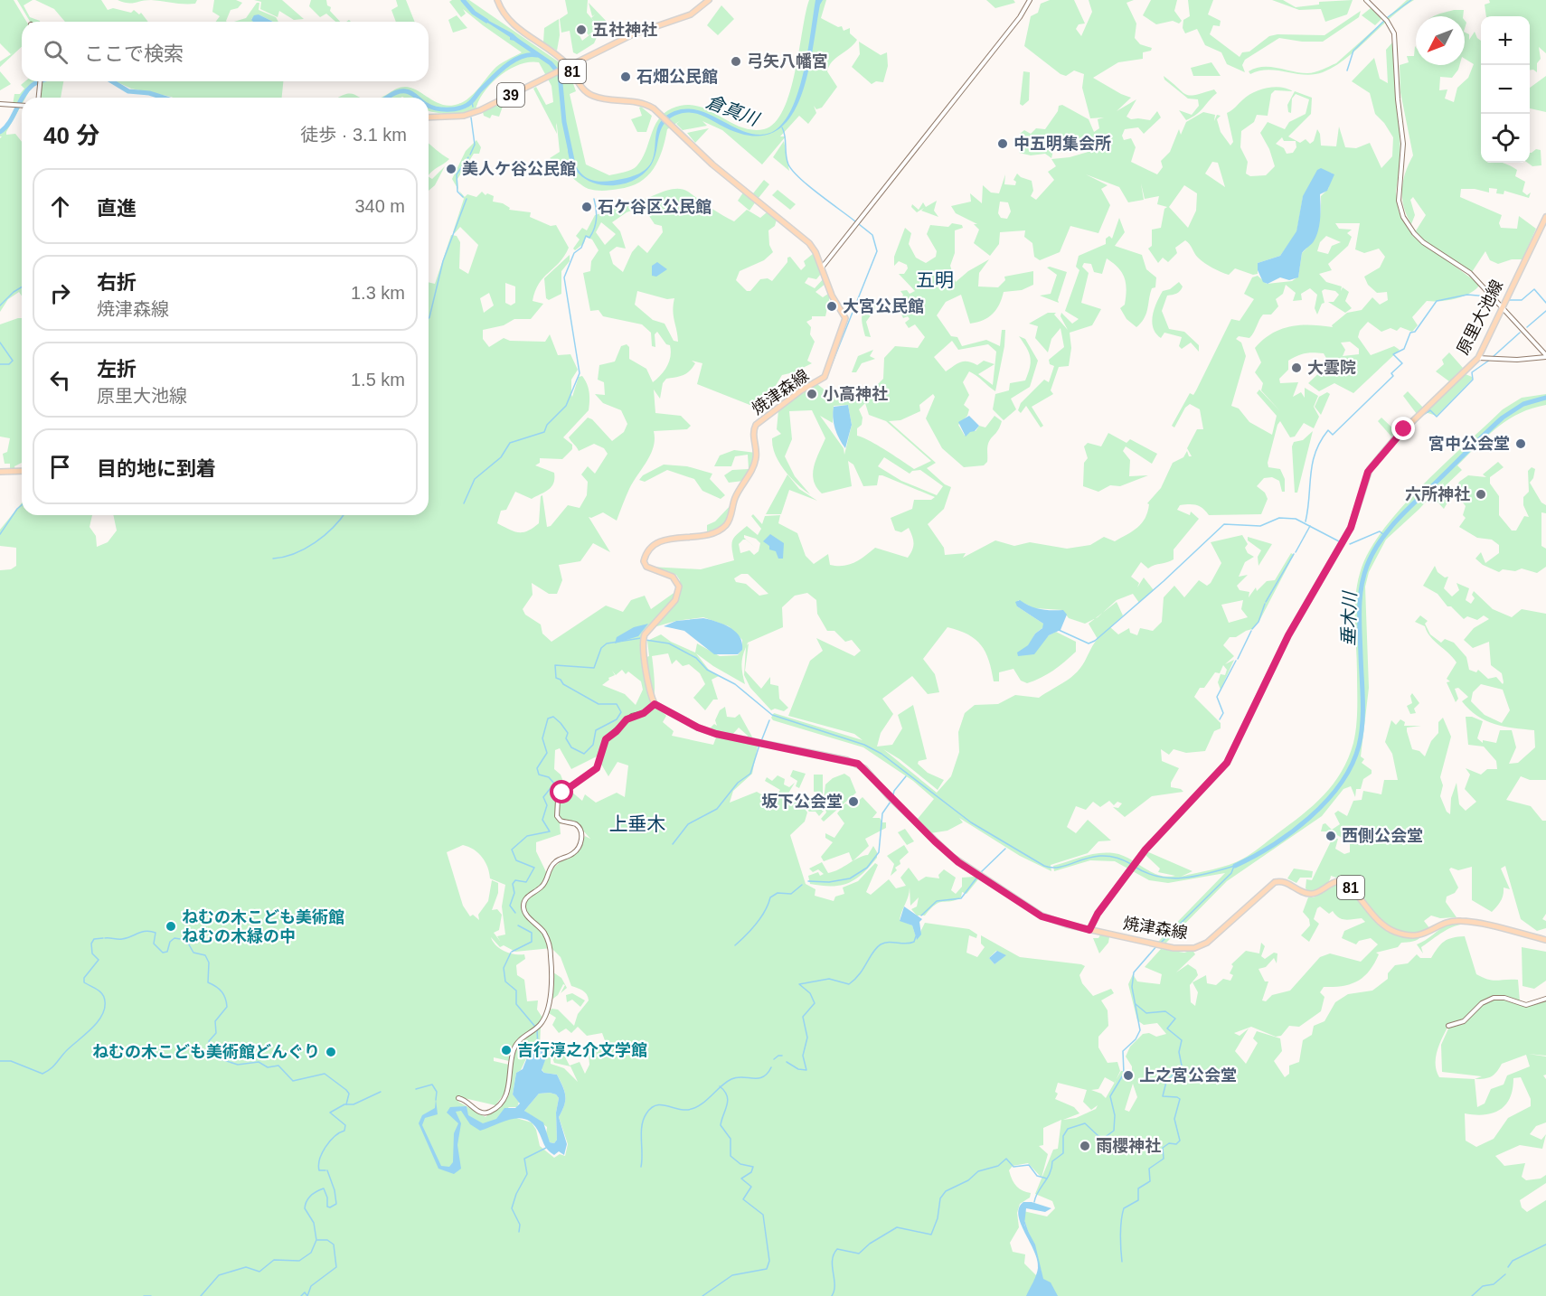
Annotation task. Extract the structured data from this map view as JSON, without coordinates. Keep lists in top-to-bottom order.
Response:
{
  "streets": {
    "main road": [
      "81",
      "39",
      "原里大池線",
      "焼津森線"
    ]
  },
  "crossings": [
    ["39", "焼津森線"],
    ["原里大池線", "焼津森線"]
  ],
  "districts": ["五明", "上垂木"],
  "water": ["倉真川", "垂木川"],
  "places": [
    "五社神社",
    "弓矢八幡宮",
    "石畑公民館",
    "中五明集会所",
    "美人ケ谷公民館",
    "石ケ谷区公民館",
    "大宮公民館",
    "大雲院",
    "小高神社",
    "宮中公会堂",
    "六所神社",
    "坂下公会堂",
    "西側公会堂",
    "ねむの木こども美術館 ねむの木緑の中",
    "吉行淳之介文学館",
    "ねむの木こども美術館どんぐり",
    "上之宮公会堂",
    "雨櫻神社"
  ],
  "north": "bottom left",
  "page": {
    "map_buttons": ["+", "−"],
    "search": "ここで検索",
    "heading": ["40 分", "徒歩 · 3.1 km"],
    "list": [
      ["直進", "340 m"],
      ["右折", "焼津森線", "1.3 km"],
      ["左折", "原里大池線", "1.5 km"],
      "目的地に到着"
    ]
  }
}
